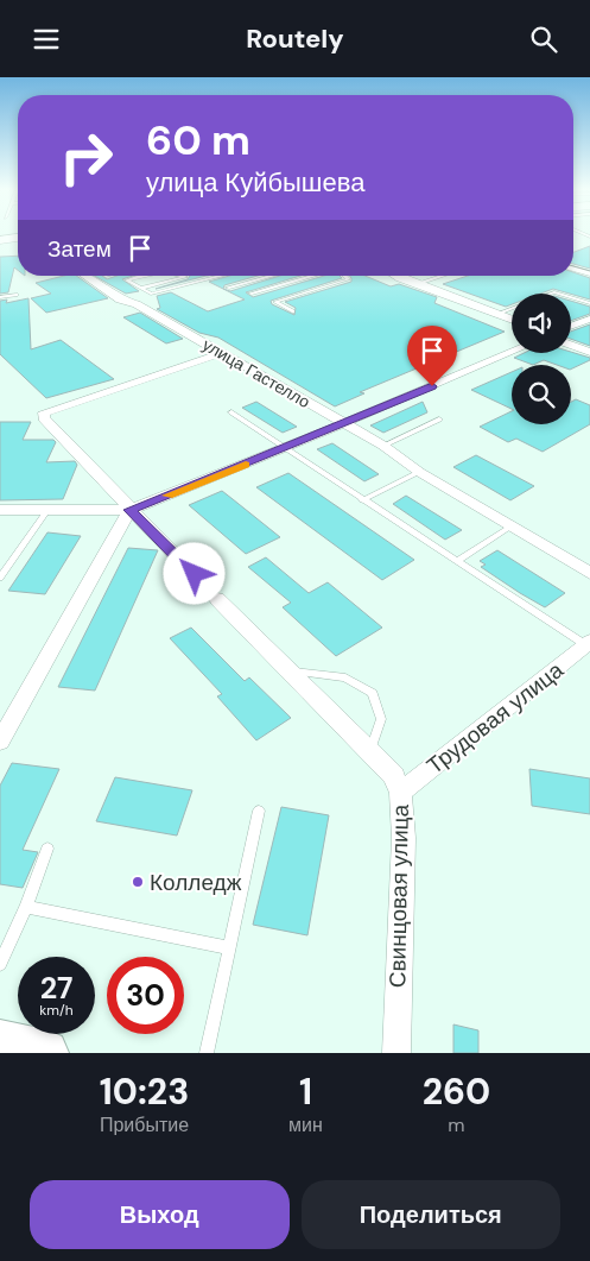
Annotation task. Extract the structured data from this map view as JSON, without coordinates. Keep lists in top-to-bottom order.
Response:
{
  "streets": {
    "street": ["улица Гастелло", "Трудовая улица", "Свинцовая улица"]
  },
  "crossings": [
    ["Трудовая улица", "Свинцовая улица"]
  ],
  "places": ["Колледж"],
  "page": {
    "header": "Routely",
    "turn": ["60 m", "улица Куйбышева"],
    "then": "Затем",
    "speed": "27 km/h",
    "limit": "30",
    "eta": [
      "10:23",
      "Прибытие",
      "1",
      "мин",
      "260",
      "m"
    ],
    "buttons": ["Выход", "Поделиться"]
  }
}
